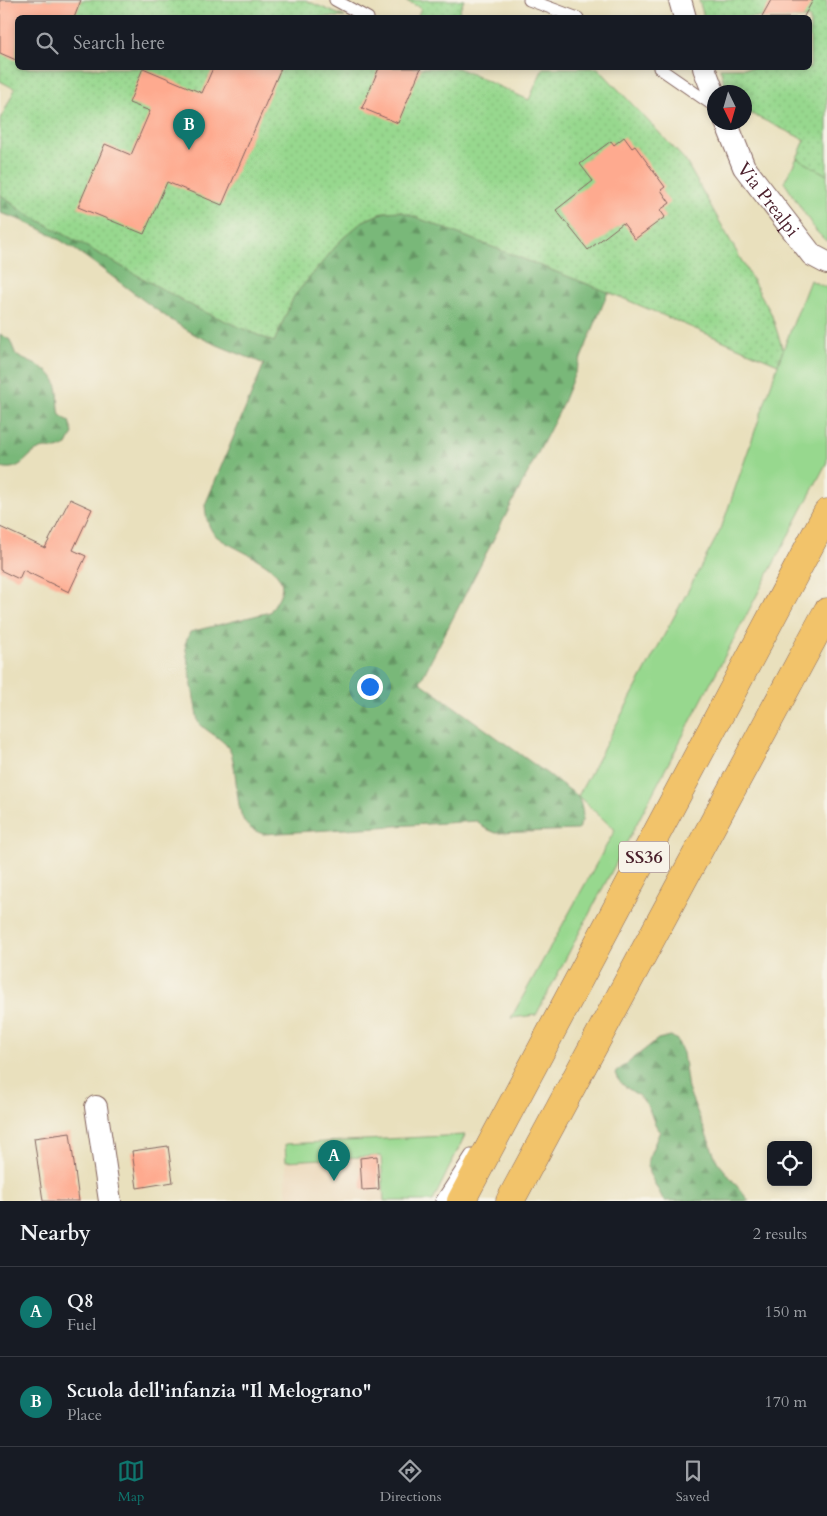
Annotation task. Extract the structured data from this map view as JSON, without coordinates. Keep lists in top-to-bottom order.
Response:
{
  "streets": {
    "highway": ["SS36"],
    "street": ["Via Prealpi"]
  },
  "north": "bottom",
  "page": {
    "search": "Search here",
    "pins": ["B", "A"],
    "heading": ["Nearby", "2 results"],
    "list": [
      {
        "mark": "A",
        "name": "Q8",
        "note": "Fuel",
        "value": "150 m"
      },
      {
        "mark": "B",
        "name": "Scuola dell'infanzia \"Il Melograno\"",
        "note": "Place",
        "value": "170 m"
      }
    ],
    "nav": ["Map", "Directions", "Saved"]
  }
}
